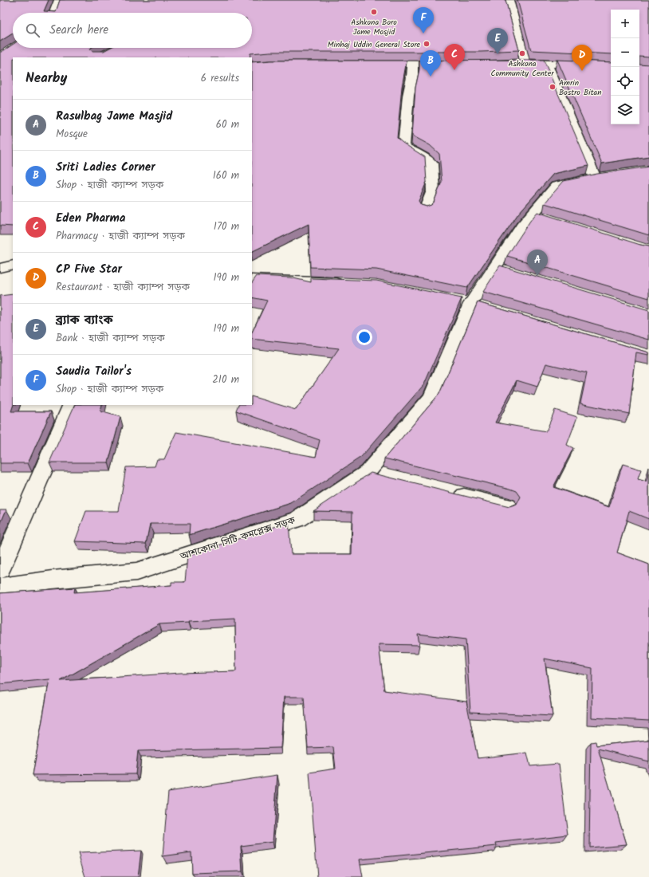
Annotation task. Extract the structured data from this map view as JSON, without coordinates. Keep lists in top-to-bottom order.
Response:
{
  "streets": {
    "street": ["আশকোনা সিটি কমপ্লেক্স সড়ক"]
  },
  "places": [
    "Ashkona Boro Jame Mosjid",
    "Minhaj Uddin General Store",
    "Ashkona Community Center",
    "Amrin Bostro Bitan"
  ],
  "page": {
    "pins": [
      "F",
      "E",
      "C",
      "D",
      "B",
      "A"
    ],
    "map_buttons": ["+", "−"],
    "search": "Search here",
    "heading": ["Nearby", "6 results"],
    "list": [
      {
        "mark": "A",
        "name": "Rasulbag Jame Masjid",
        "note": "Mosque",
        "value": "60 m"
      },
      {
        "mark": "B",
        "name": "Sriti Ladies Corner",
        "note": "Shop · হাজী ক্যাম্প সড়ক",
        "value": "160 m"
      },
      {
        "mark": "C",
        "name": "Eden Pharma",
        "note": "Pharmacy · হাজী ক্যাম্প সড়ক",
        "value": "170 m"
      },
      {
        "mark": "D",
        "name": "CP Five Star",
        "note": "Restaurant · হাজী ক্যাম্প সড়ক",
        "value": "190 m"
      },
      {
        "mark": "E",
        "name": "ব্র্যাক ব্যাংক",
        "note": "Bank · হাজী ক্যাম্প সড়ক",
        "value": "190 m"
      },
      {
        "mark": "F",
        "name": "Saudia Tailor's",
        "note": "Shop · হাজী ক্যাম্প সড়ক",
        "value": "210 m"
      }
    ]
  }
}
